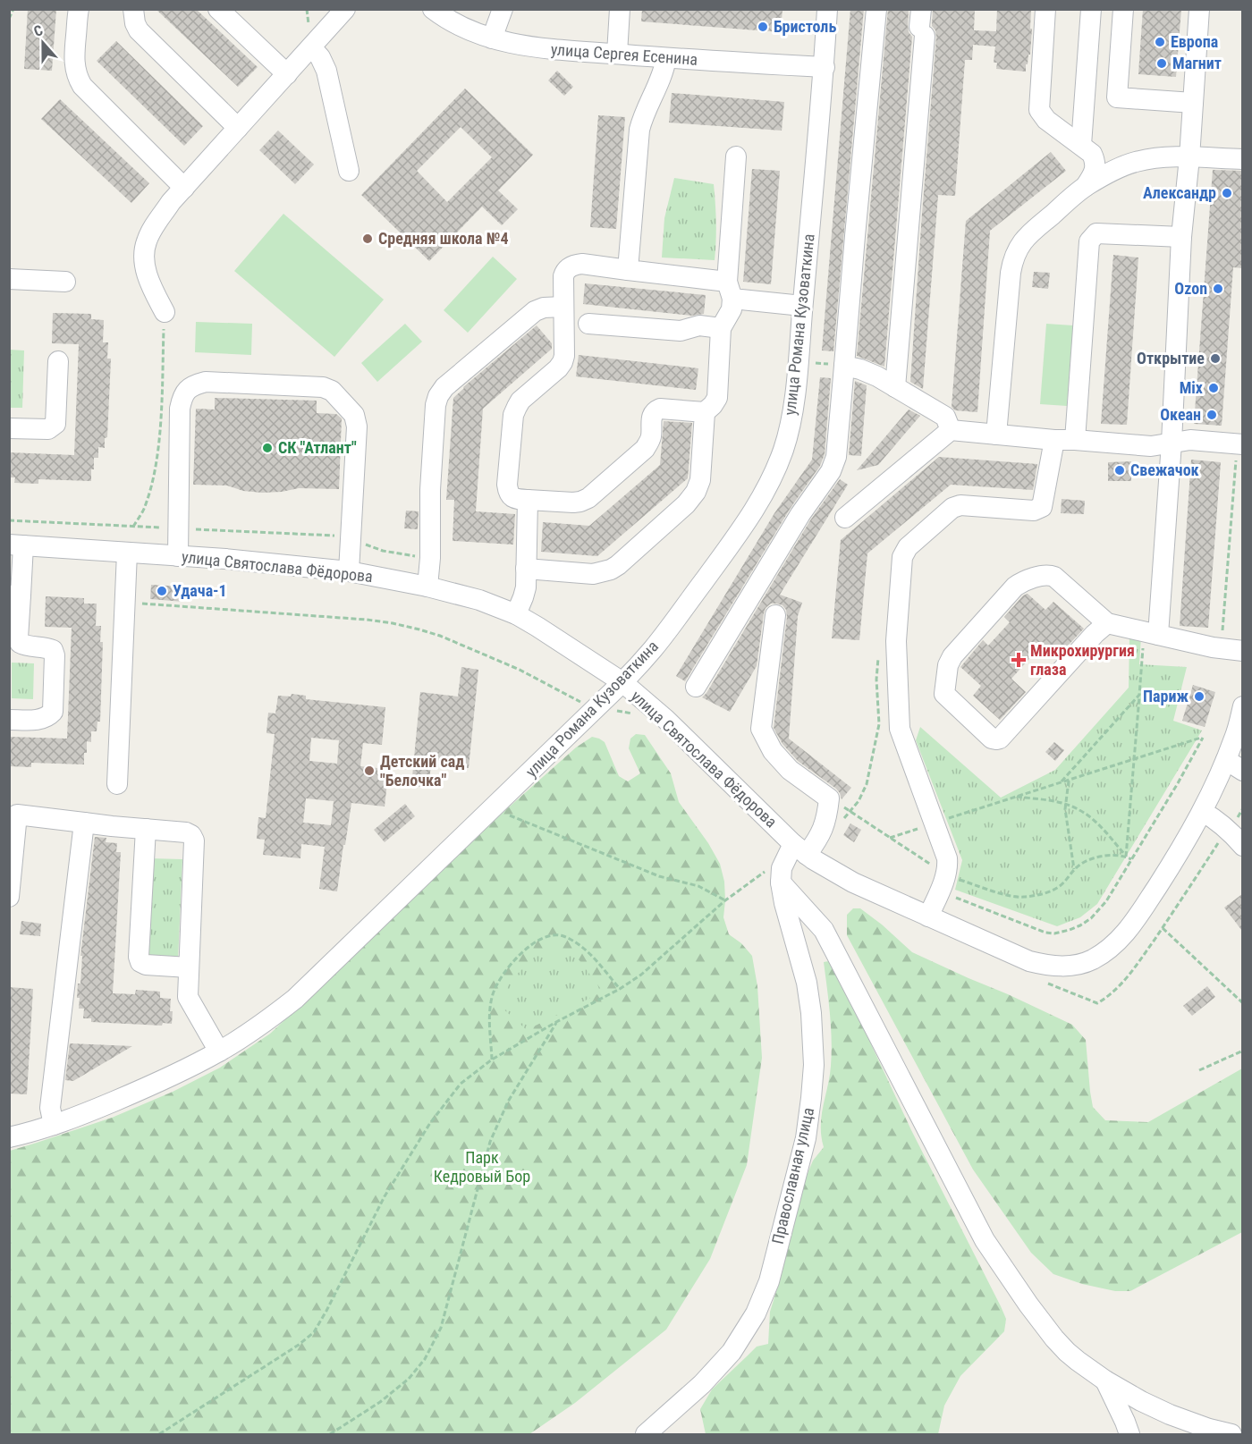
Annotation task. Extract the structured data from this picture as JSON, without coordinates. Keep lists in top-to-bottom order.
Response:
{
  "streets": {
    "street": [
      "улица Сергея Есенина",
      "улица Романа Кузоваткина",
      "улица Святослава Фёдорова",
      "Православная улица"
    ]
  },
  "crossings": [
    ["улица Сергея Есенина", "улица Романа Кузоваткина"],
    ["улица Романа Кузоваткина", "улица Святослава Фёдорова"],
    ["улица Святослава Фёдорова", "Православная улица"]
  ],
  "parks": ["Парк Кедровый Бор"],
  "places": {
    "other": [
      "Бристоль",
      "Европа",
      "Магнит",
      "Александр",
      "Средняя школа №4",
      "Ozon",
      "Открытие",
      "Mix",
      "Океан",
      "СК \"Атлант\"",
      "Свежачок",
      "Удача-1",
      "Париж",
      "Детский сад \"Белочка\""
    ],
    "health": ["Микрохирургия глаза"]
  },
  "north": "top"
}
